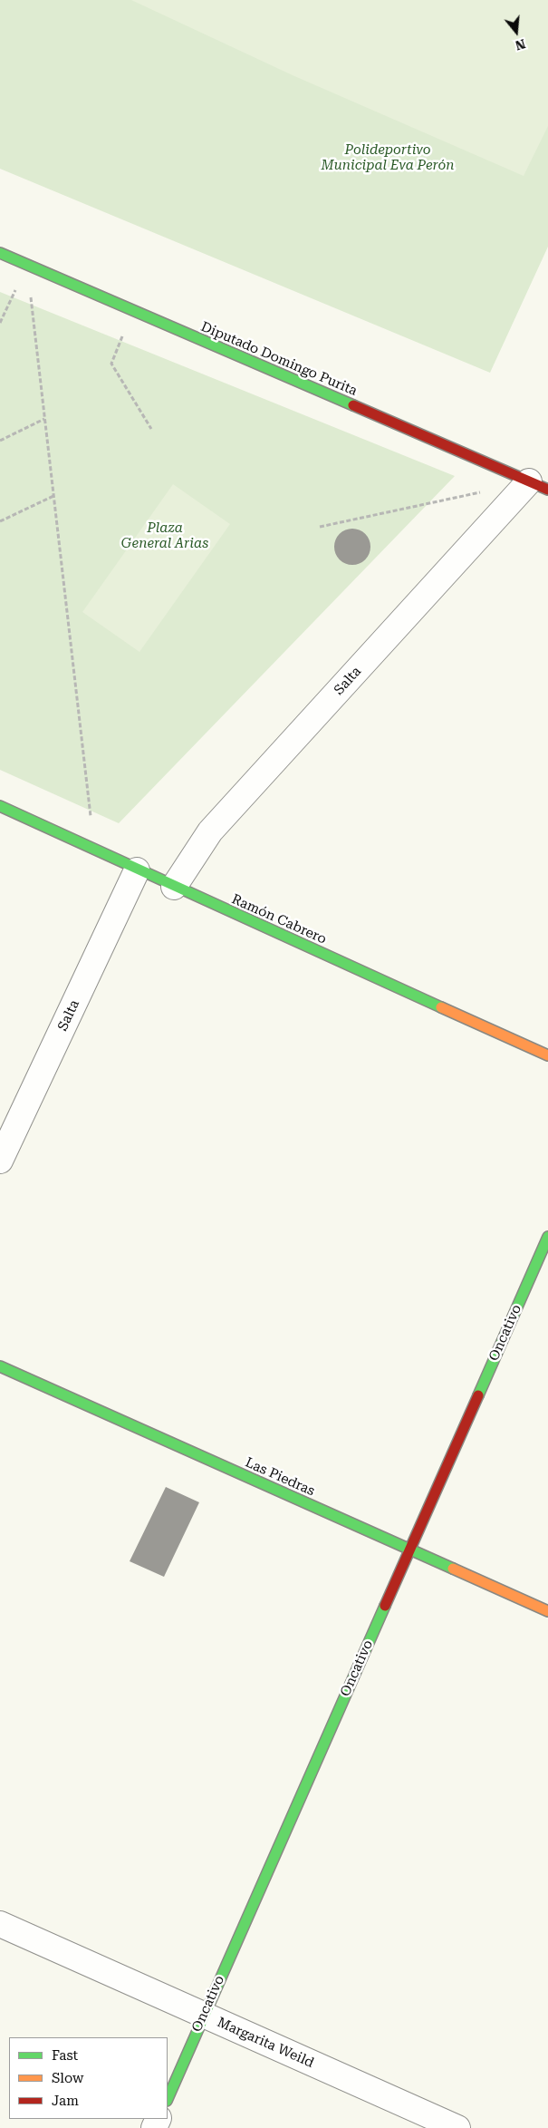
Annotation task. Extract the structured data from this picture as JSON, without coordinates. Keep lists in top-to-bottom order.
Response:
{
  "streets": {
    "street": [
      "Diputado Domingo Purita",
      "Salta",
      "Ramón Cabrero",
      "Oncativo",
      "Las Piedras",
      "Margarita Weild"
    ]
  },
  "crossings": [
    ["Diputado Domingo Purita", "Salta"],
    ["Salta", "Ramón Cabrero"],
    ["Oncativo", "Las Piedras"],
    ["Oncativo", "Margarita Weild"]
  ],
  "parks": ["Polideportivo Municipal Eva Perón", "Plaza General Arias"],
  "legend": ["Fast", "Slow", "Jam"],
  "north": "bottom"
}
